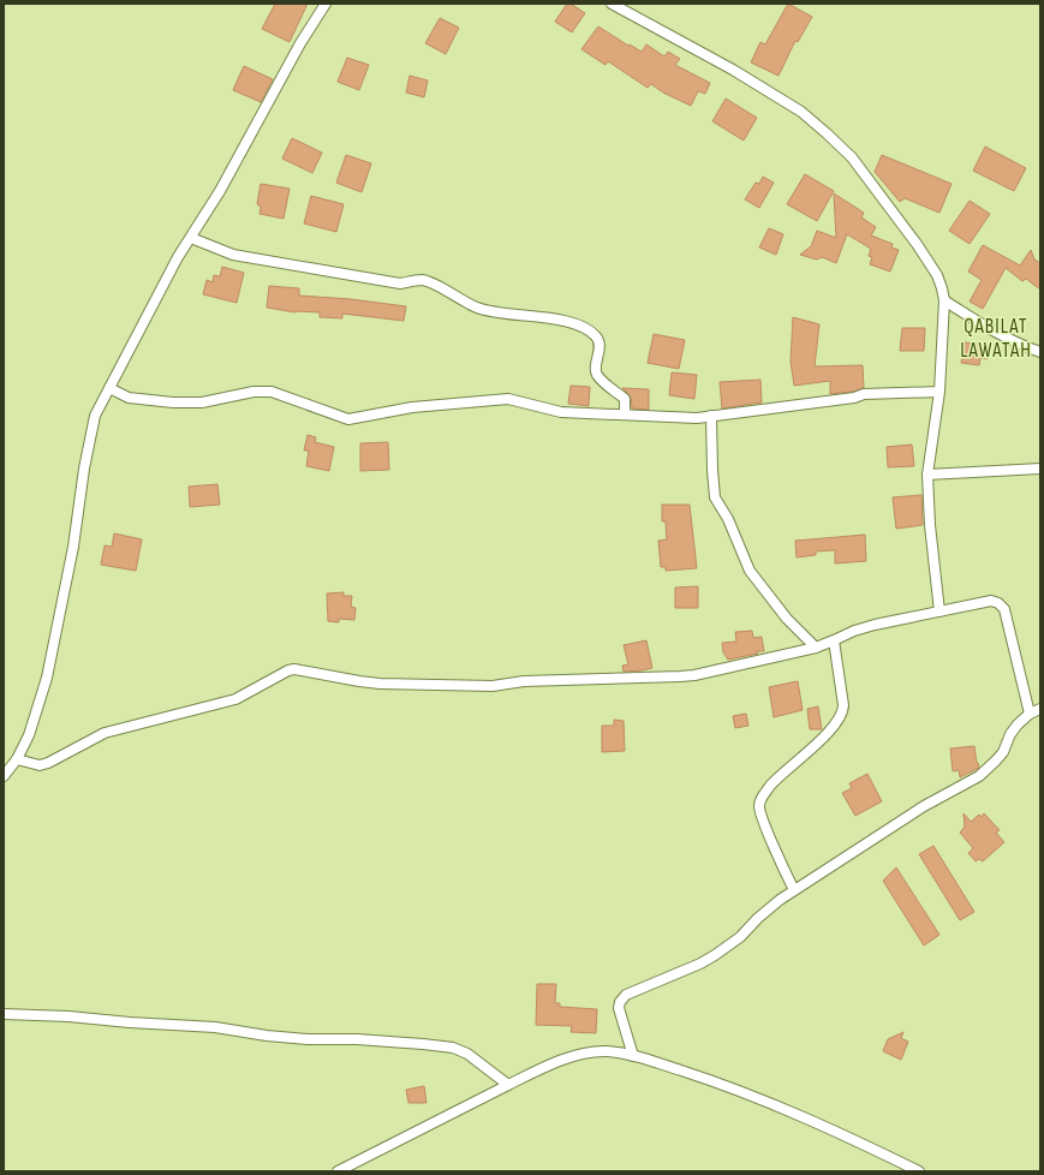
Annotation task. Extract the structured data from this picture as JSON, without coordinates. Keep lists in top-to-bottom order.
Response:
{
  "districts": ["QABILAT LAWATAH"]
}
